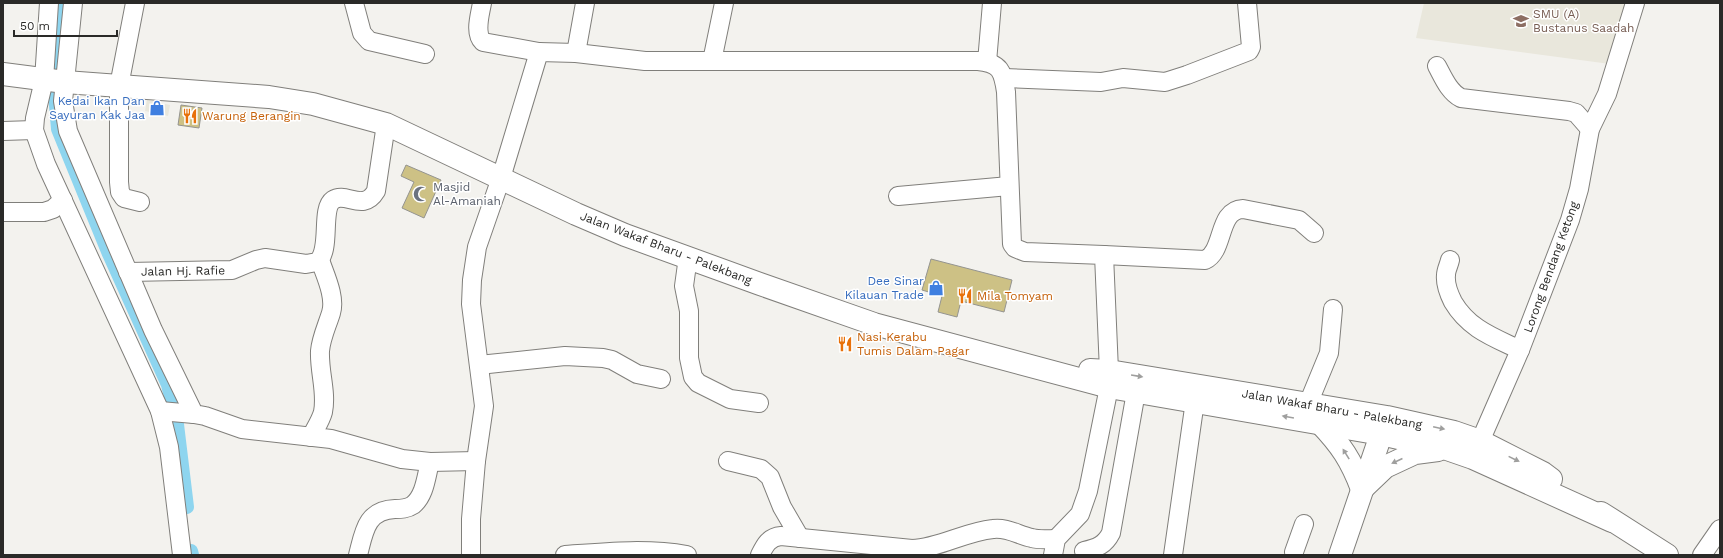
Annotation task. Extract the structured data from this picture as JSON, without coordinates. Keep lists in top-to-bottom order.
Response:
{
  "streets": {
    "main road": ["Jalan Wakaf Bharu - Palekbang"],
    "street": ["Lorong Bendang Ketong", "Jalan Hj. Rafie"]
  },
  "crossings": [
    ["Jalan Wakaf Bharu - Palekbang", "Lorong Bendang Ketong"]
  ],
  "places": {
    "school or university": ["SMU (A) Bustanus Saadah"],
    "shop": ["Kedai Ikan Dan Sayuran Kak Jaa", "Dee Sinar Kilauan Trade"],
    "restaurant": ["Warung Berangin", "Mila Tomyam", "Nasi Kerabu Tumis Dalam Pagar"],
    "mosque": ["Masjid Al-Amaniah"]
  },
  "scale_bar": "50 m"
}
